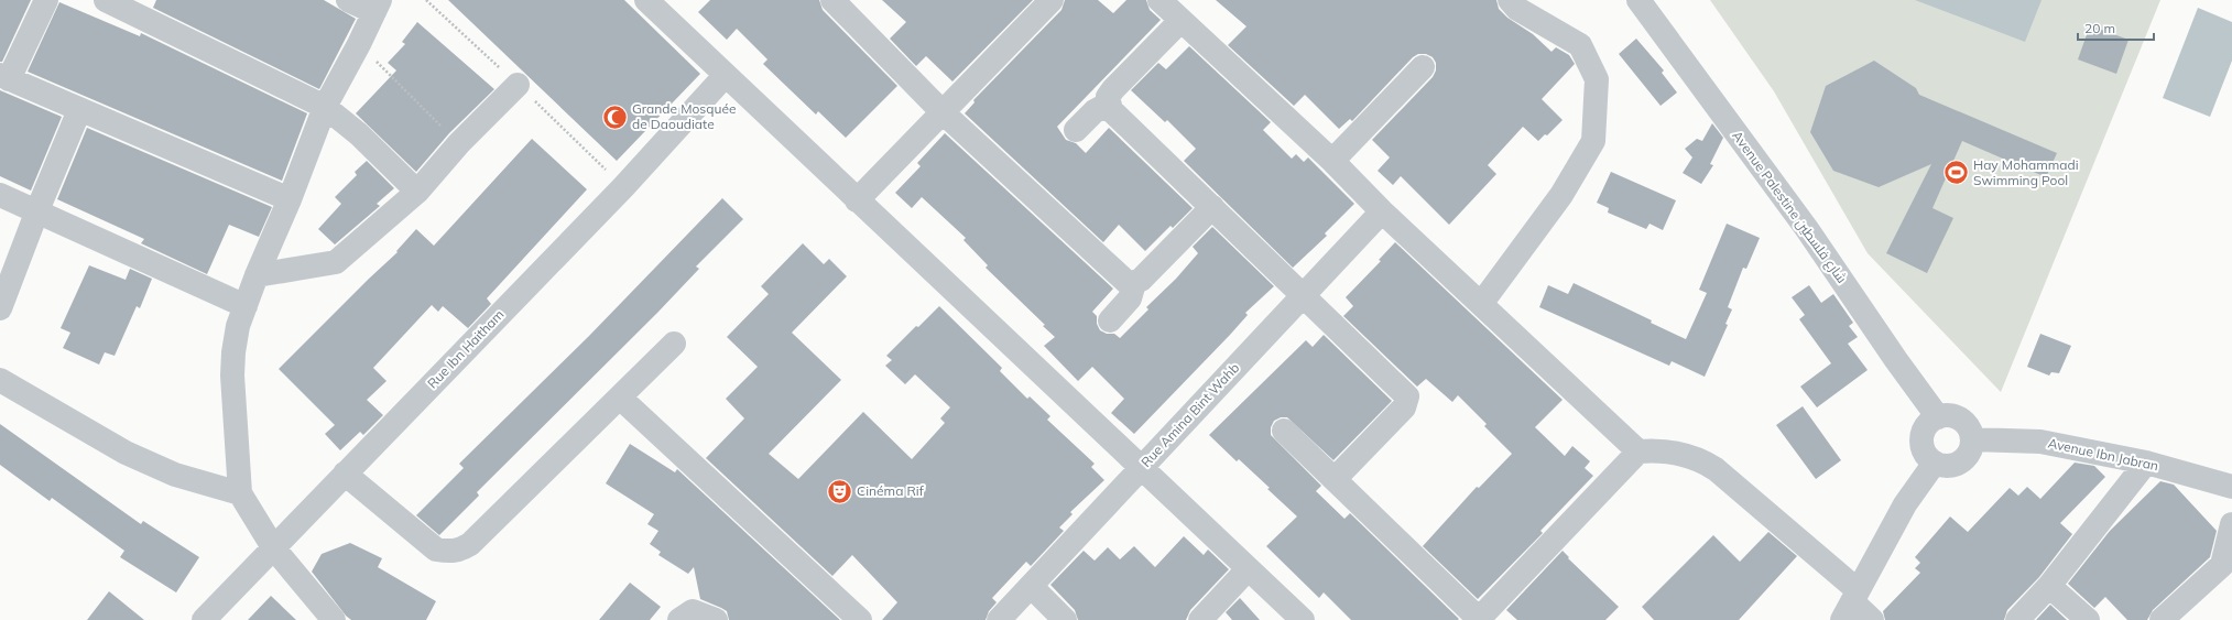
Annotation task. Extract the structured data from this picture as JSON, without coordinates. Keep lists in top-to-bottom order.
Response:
{
  "streets": {
    "street": [
      "Avenue Palestine شارع فلسطين",
      "Rue Ibn Haitham",
      "Rue Amina Bint Wahb",
      "Avenue Ibn Jabran"
    ]
  },
  "crossings": [
    ["Avenue Palestine شارع فلسطين", "Avenue Ibn Jabran"]
  ],
  "places": {
    "mosque": ["Grande Mosquée de Daoudiate"],
    "sports": ["Hay Mohammadi Swimming Pool"],
    "theatre": ["Cinéma Rif"]
  },
  "scale_bar": "20 m"
}
